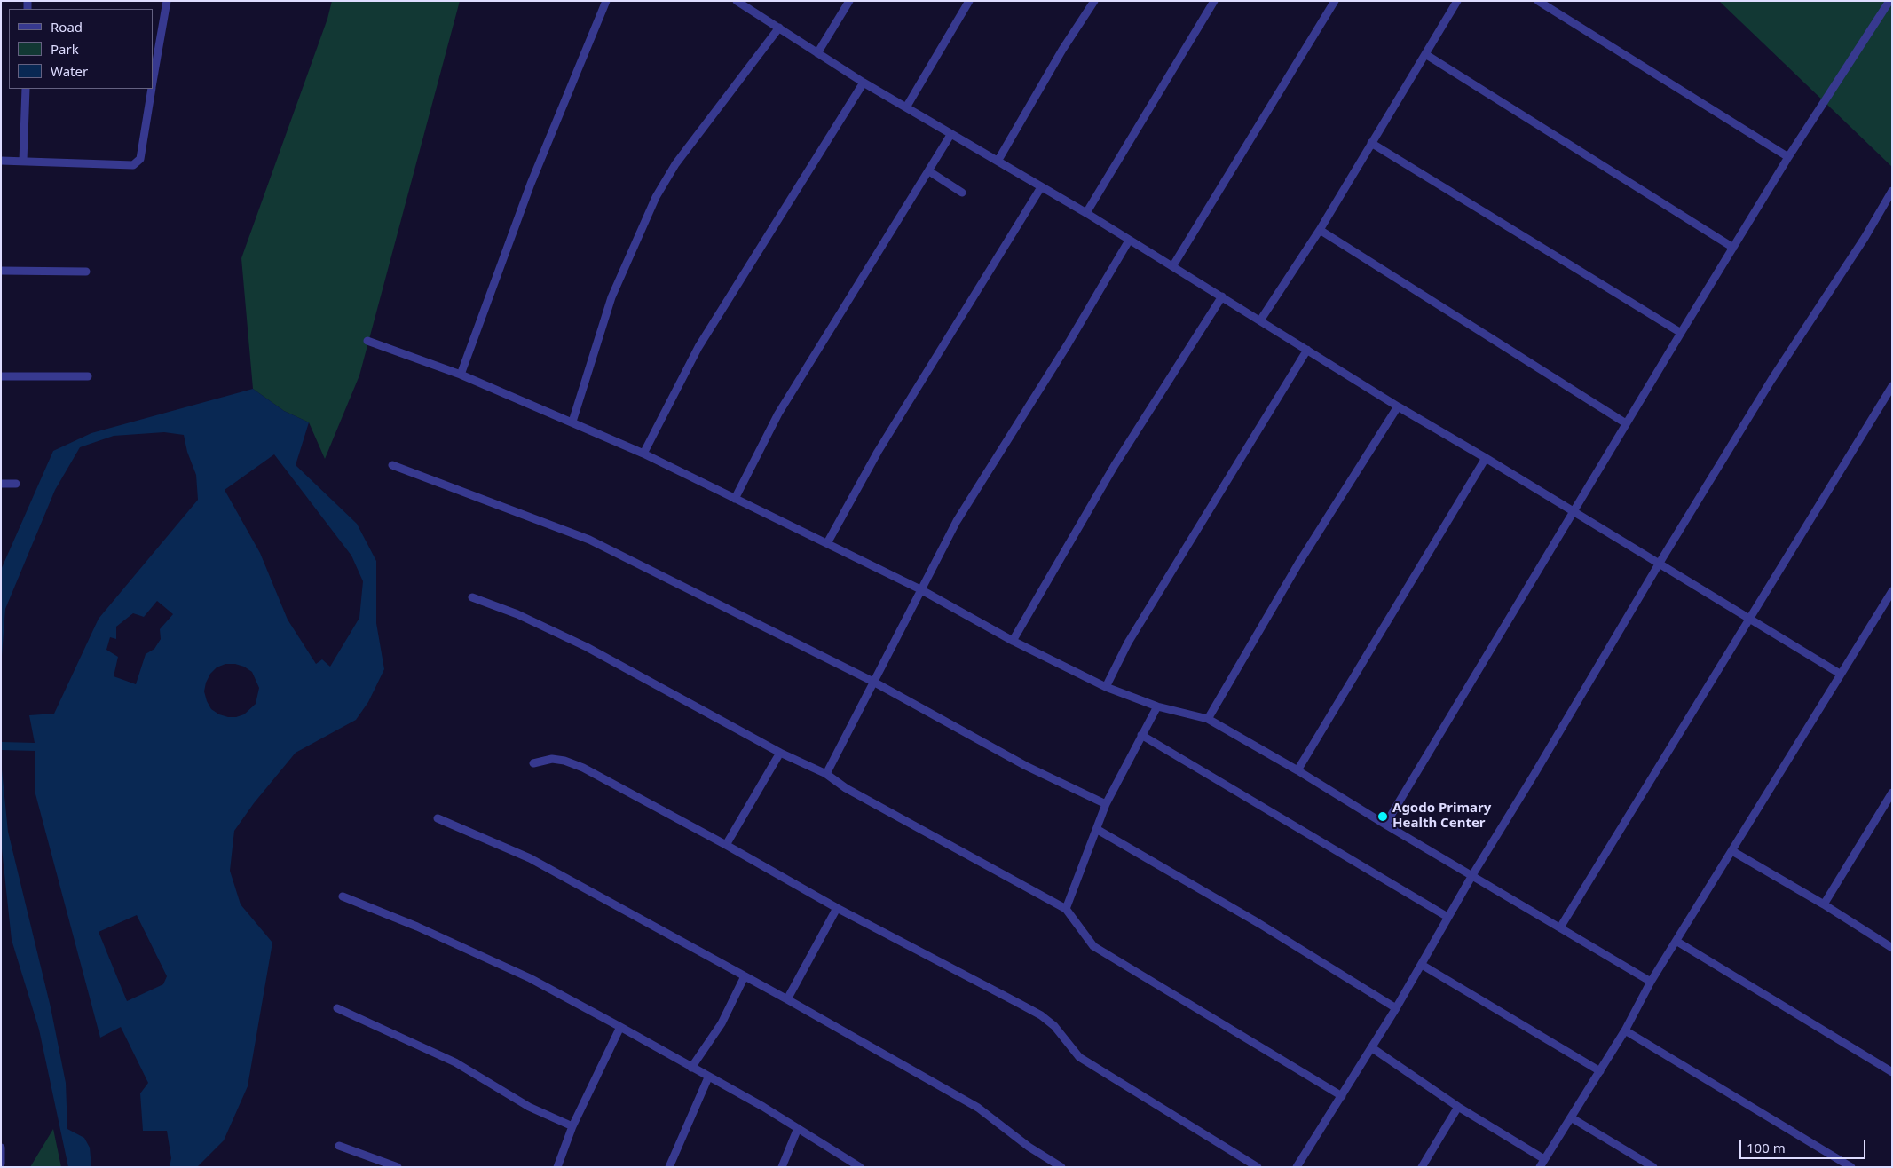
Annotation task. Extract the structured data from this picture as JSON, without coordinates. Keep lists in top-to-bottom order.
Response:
{
  "places": ["Agodo Primary Health Center"],
  "legend": ["Road", "Park", "Water"],
  "scale_bar": "100 m"
}
